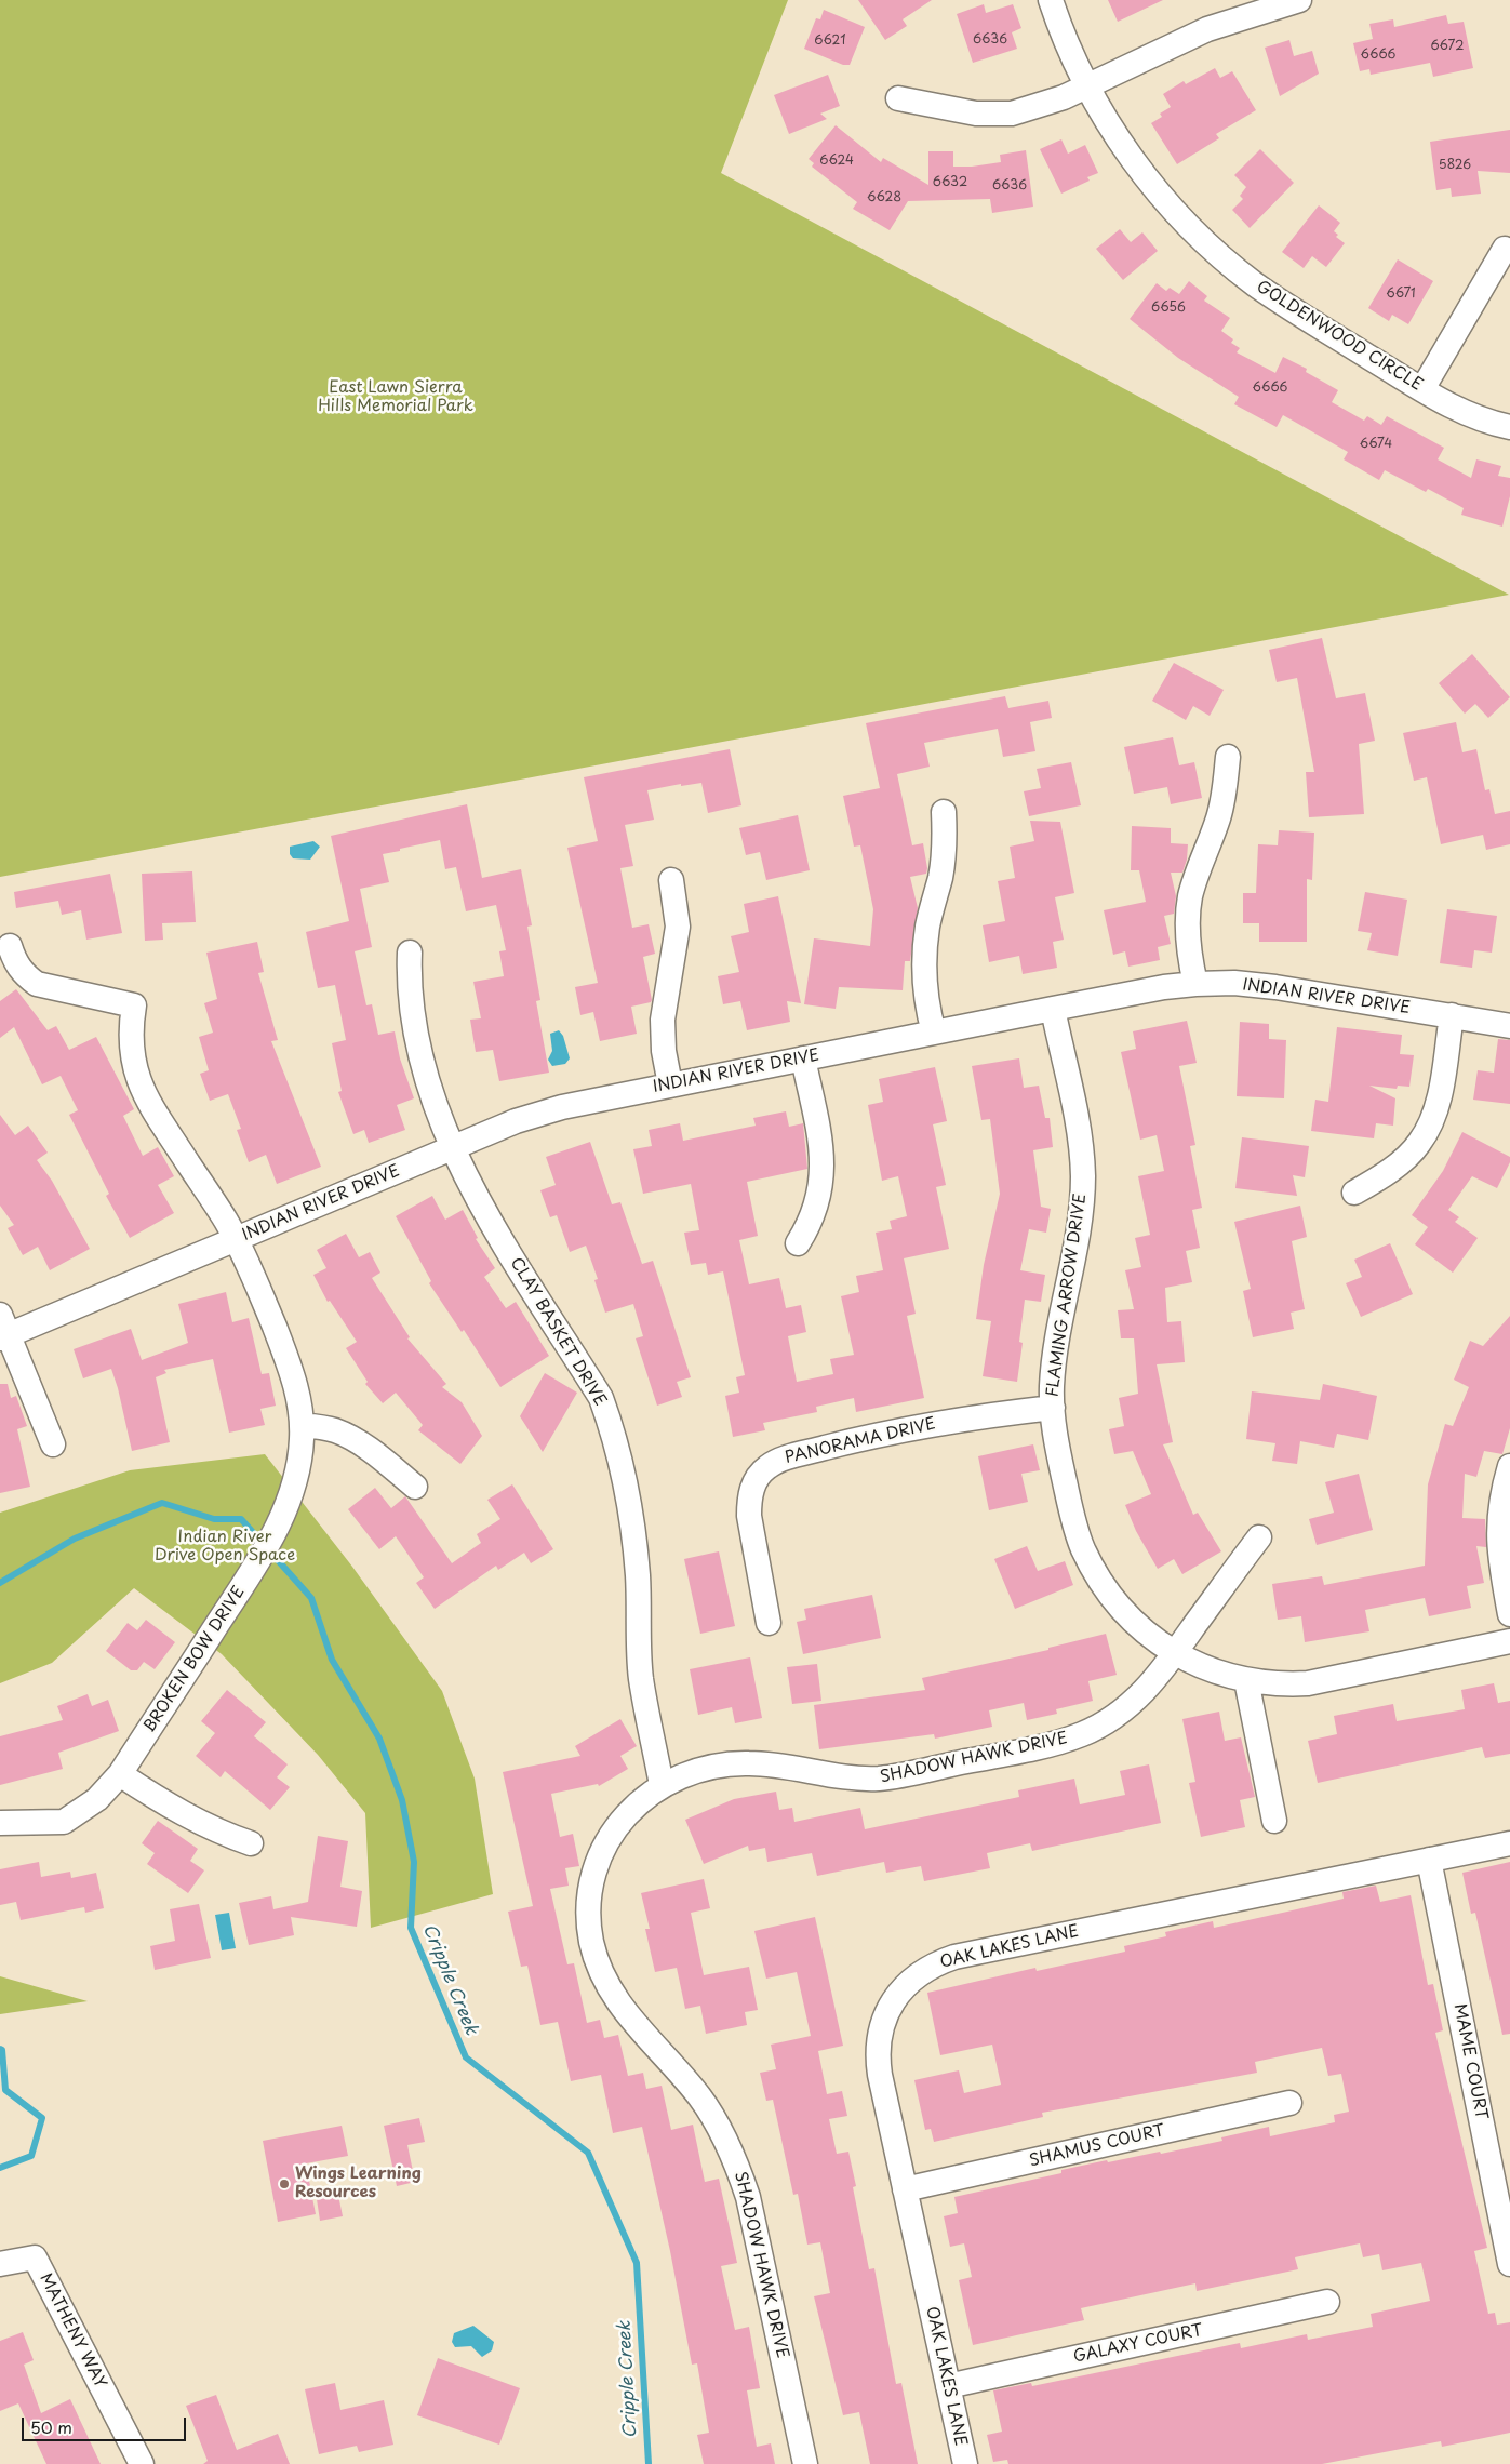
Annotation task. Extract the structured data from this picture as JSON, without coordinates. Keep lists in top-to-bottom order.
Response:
{
  "streets": {
    "street": [
      "GOLDENWOOD CIRCLE",
      "INDIAN RIVER DRIVE",
      "FLAMING ARROW DRIVE",
      "CLAY BASKET DRIVE",
      "PANORAMA DRIVE",
      "BROKEN BOW DRIVE",
      "SHADOW HAWK DRIVE",
      "OAK LAKES LANE",
      "MAME COURT",
      "SHAMUS COURT",
      "MATHENY WAY",
      "GALAXY COURT"
    ]
  },
  "crossings": [
    ["INDIAN RIVER DRIVE", "FLAMING ARROW DRIVE"],
    ["INDIAN RIVER DRIVE", "CLAY BASKET DRIVE"],
    ["INDIAN RIVER DRIVE", "BROKEN BOW DRIVE"],
    ["FLAMING ARROW DRIVE", "PANORAMA DRIVE"],
    ["FLAMING ARROW DRIVE", "SHADOW HAWK DRIVE"],
    ["CLAY BASKET DRIVE", "SHADOW HAWK DRIVE"],
    ["OAK LAKES LANE", "MAME COURT"],
    ["OAK LAKES LANE", "SHAMUS COURT"],
    ["OAK LAKES LANE", "GALAXY COURT"]
  ],
  "water": ["Cripple Creek"],
  "parks": ["East Lawn Sierra Hills Memorial Park", "Indian River Drive Open Space"],
  "places": ["Wings Learning Resources"],
  "house_numbers": [
    "6636",
    "6621",
    "6672",
    "6666",
    "6624",
    "5826",
    "6632",
    "6636",
    "6628",
    "6671",
    "6656",
    "6666",
    "6674"
  ],
  "scale_bar": "50 m"
}
